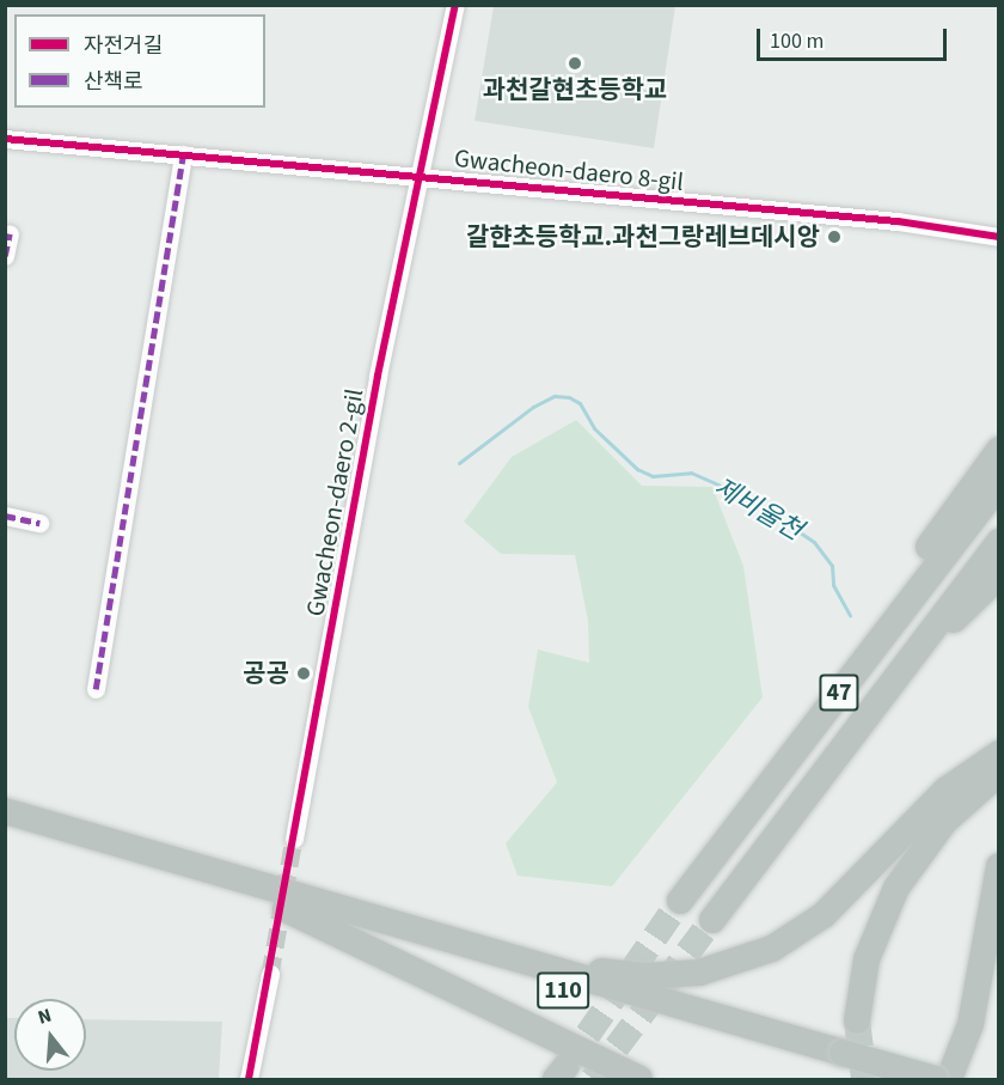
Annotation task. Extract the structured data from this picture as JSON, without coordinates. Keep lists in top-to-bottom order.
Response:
{
  "streets": {
    "highway": ["47", "110"],
    "street": ["Gwacheon-daero 8-gil", "Gwacheon-daero 2-gil"]
  },
  "crossings": [
    ["Gwacheon-daero 8-gil", "Gwacheon-daero 2-gil"]
  ],
  "water": ["제비울천"],
  "places": ["과천갈현초등학교", "갈햔초등학교.과천그랑레브데시앙", "공공"],
  "legend": ["자전거길", "산책로"],
  "scale_bar": "100 m",
  "north": "top"
}
